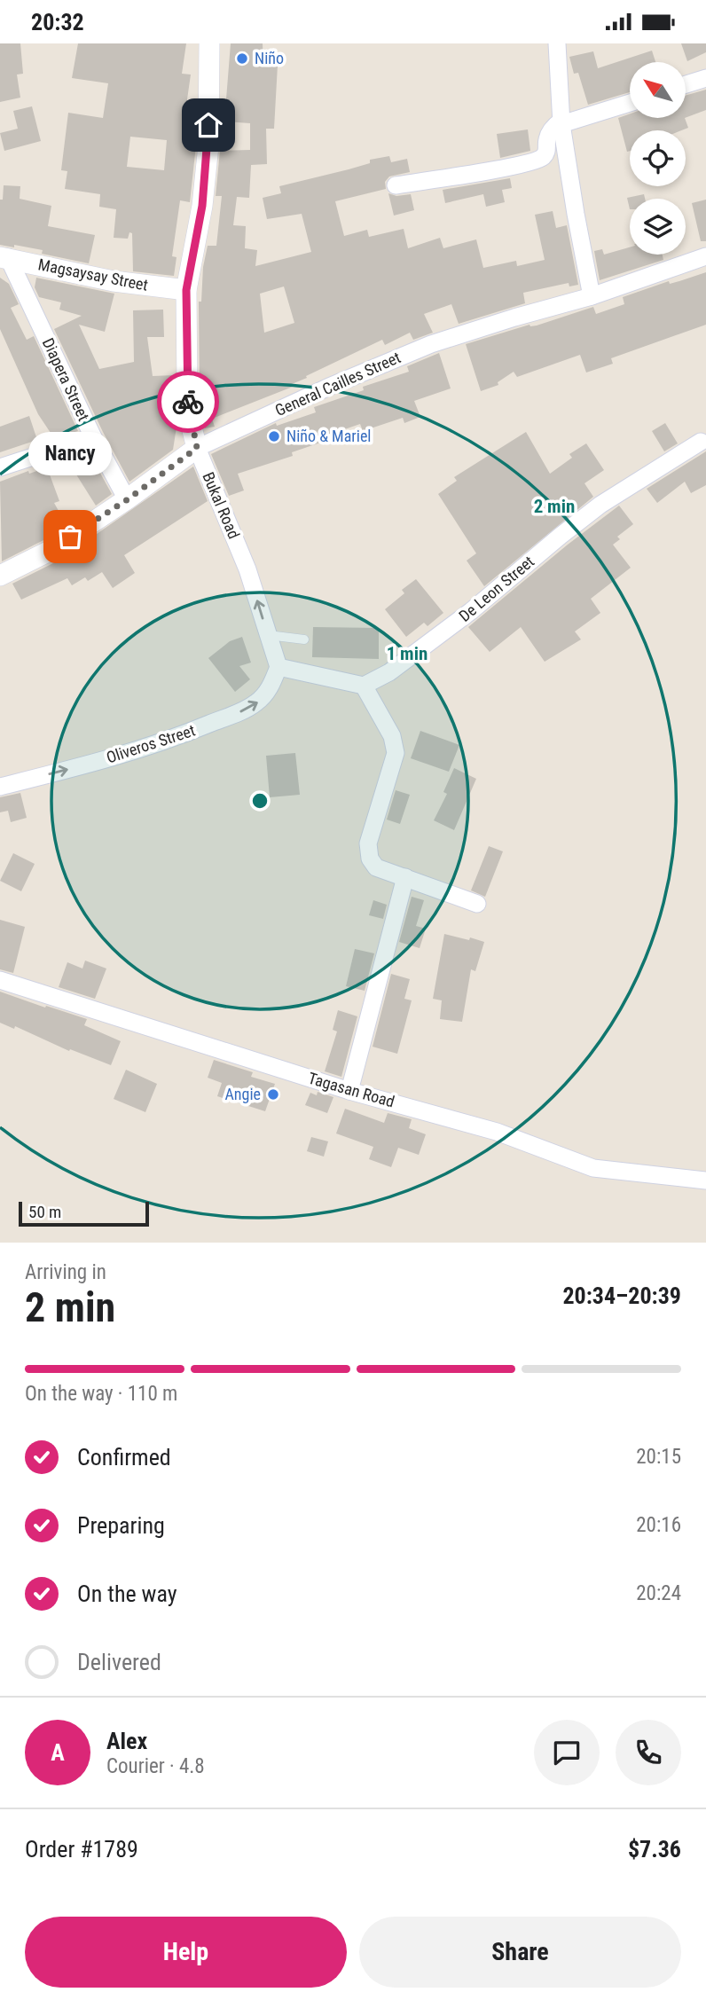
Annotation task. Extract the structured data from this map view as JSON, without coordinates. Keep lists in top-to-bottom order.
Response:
{
  "streets": {
    "street": [
      "Magsaysay Street",
      "Diapera Street",
      "General Cailles Street",
      "Bukal Road",
      "De Leon Street",
      "Oliveros Street",
      "Tagasan Road"
    ]
  },
  "crossings": [
    ["Magsaysay Street", "Diapera Street"],
    ["Magsaysay Street", "Bukal Road"],
    ["Diapera Street", "General Cailles Street"],
    ["General Cailles Street", "Bukal Road"],
    ["Bukal Road", "Oliveros Street"]
  ],
  "one_way": ["Oliveros Street"],
  "places": [
    "Niño",
    "Niño & Mariel",
    "Nancy",
    "Angie"
  ],
  "scale_bar": "50 m",
  "north": "top left",
  "page": {
    "status": "20:32",
    "bubble": "Nancy",
    "scale": "50 m",
    "heading": ["2 min", "Arriving in", "20:34–20:39"],
    "panel": [
      "Alex",
      "Courier · 4.8",
      "Order #1789",
      "$7.36"
    ],
    "bar": "On the way · 110 m",
    "list": [
      ["Confirmed", "20:15"],
      ["Preparing", "20:16"],
      ["On the way", "20:24"],
      "Delivered"
    ],
    "round": "A",
    "buttons": ["Help", "Share"]
  },
  "rings": ["2 min", "1 min"]
}
